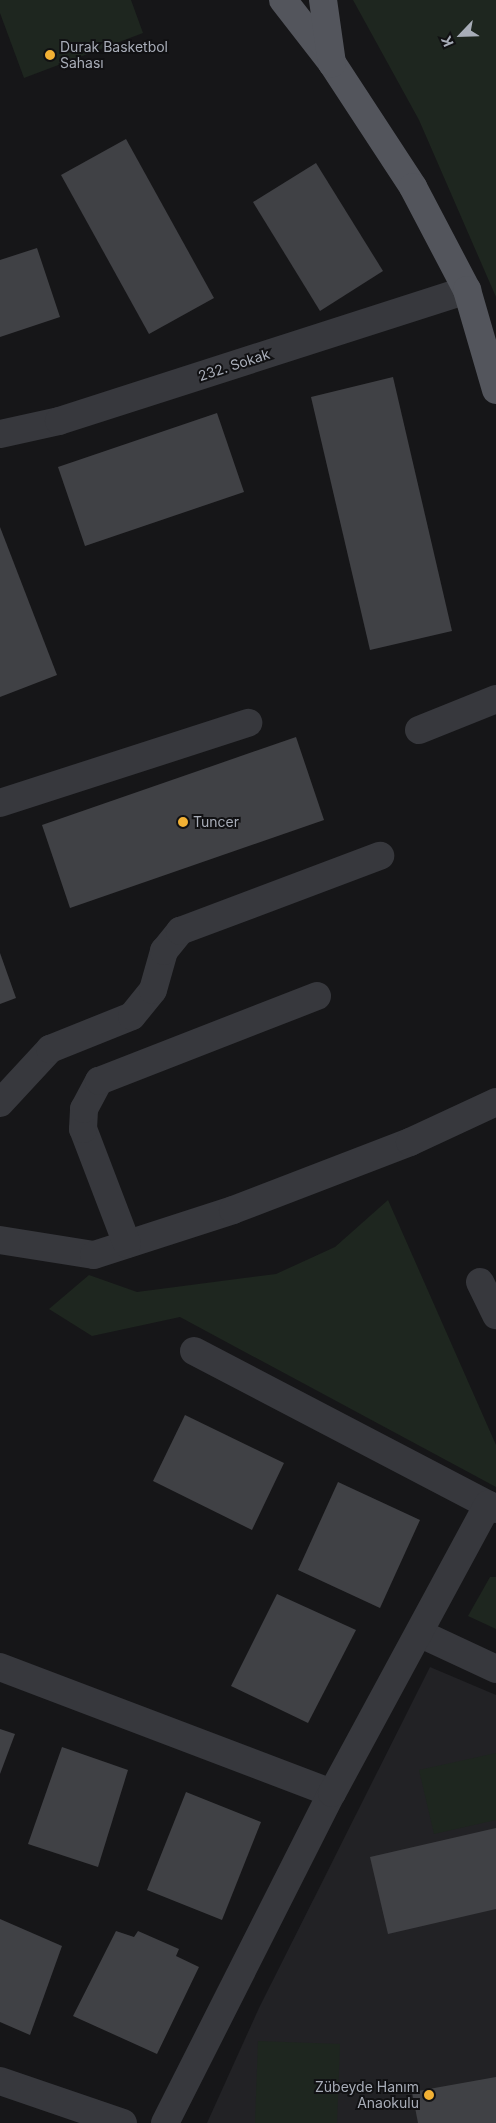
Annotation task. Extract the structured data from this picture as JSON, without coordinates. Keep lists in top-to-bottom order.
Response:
{
  "streets": {
    "street": ["232. Sokak"]
  },
  "places": ["Durak Basketbol Sahası", "Tuncer", "Zübeyde Hanım Anaokulu"],
  "north": "bottom left"
}
